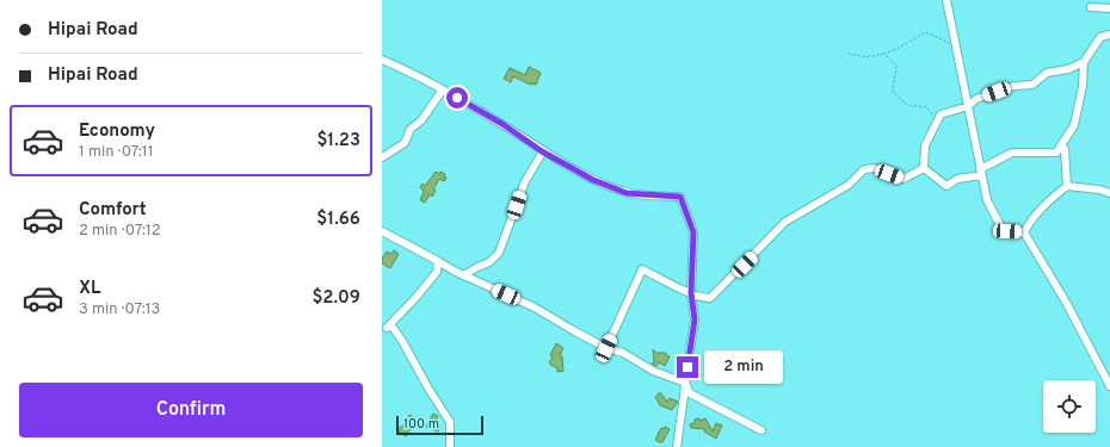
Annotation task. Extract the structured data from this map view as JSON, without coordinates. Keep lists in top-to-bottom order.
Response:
{
  "scale_bar": "100 m",
  "page": {
    "banner": ["Hipai Road", "Hipai Road"],
    "list": [
      {
        "name": "Economy",
        "note": "1 min · 07:11",
        "value": "$1.23"
      },
      {
        "name": "Comfort",
        "note": "2 min · 07:12",
        "value": "$1.66"
      },
      {
        "name": "XL",
        "note": "3 min · 07:13",
        "value": "$2.09"
      }
    ],
    "bubble": "2 min",
    "buttons": "Confirm",
    "scale": "100 m"
  }
}
